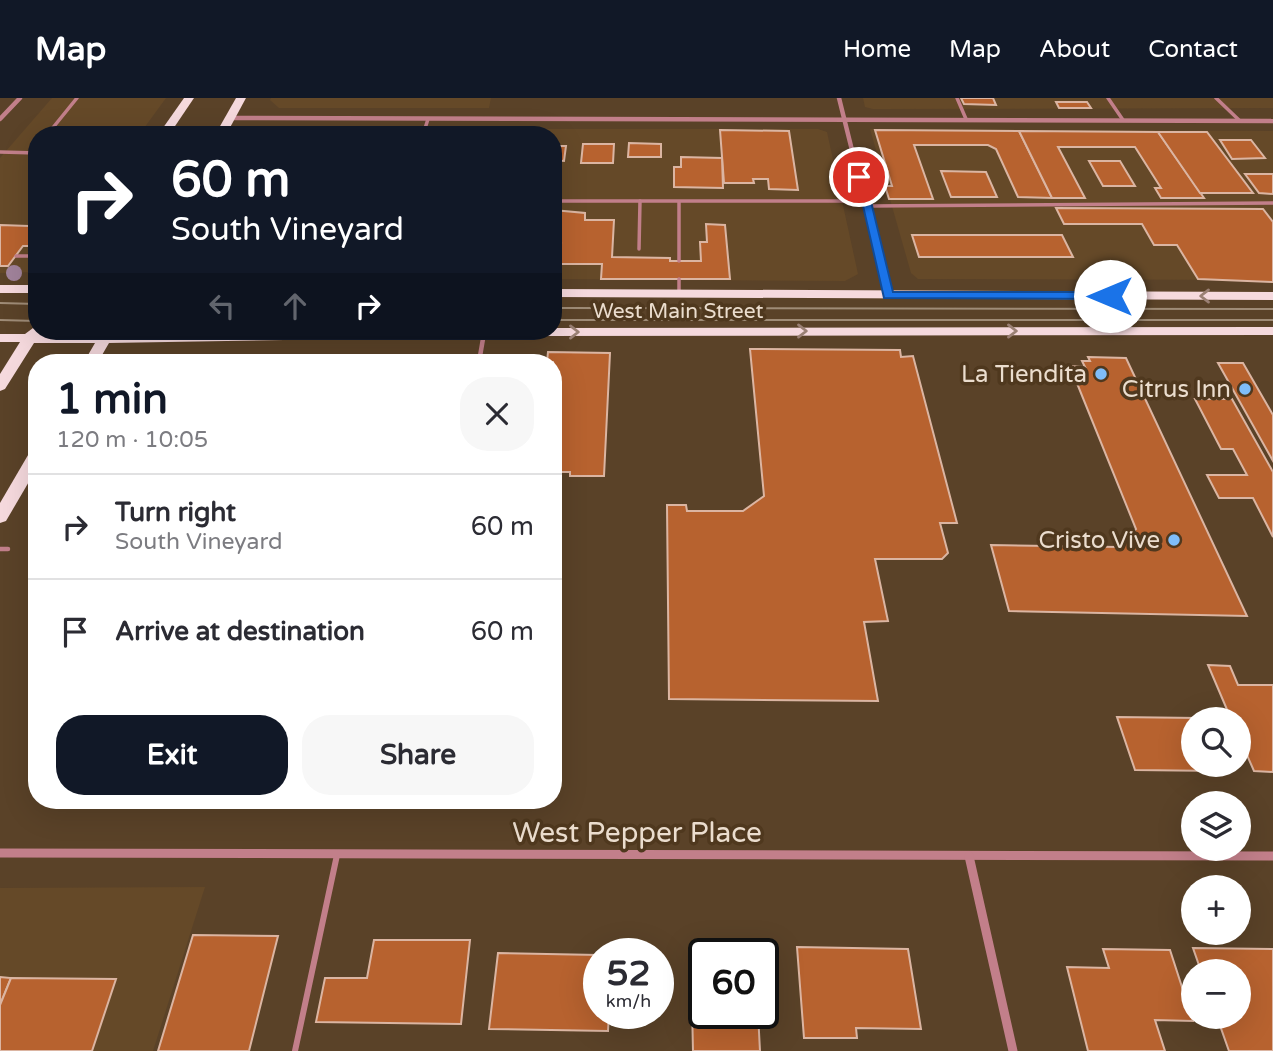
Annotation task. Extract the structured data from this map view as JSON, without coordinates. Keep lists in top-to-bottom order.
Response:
{
  "streets": {
    "main road": ["West Main Street"],
    "street": ["West Pepper Place"]
  },
  "places": ["La Tiendita", "Citrus Inn", "Cristo Vive"],
  "page": {
    "header": "Map",
    "nav": [
      "Home",
      "Map",
      "About",
      "Contact"
    ],
    "turn": ["60 m", "South Vineyard"],
    "heading": ["1 min", "120 m · 10:05"],
    "list": [
      {
        "name": "Turn right",
        "note": "South Vineyard",
        "value": "60 m"
      },
      {
        "name": "Arrive at destination",
        "value": "60 m"
      }
    ],
    "buttons": ["Exit", "Share"],
    "map_buttons": ["+", "−"],
    "speed": "52 km/h",
    "limit": "60"
  }
}
